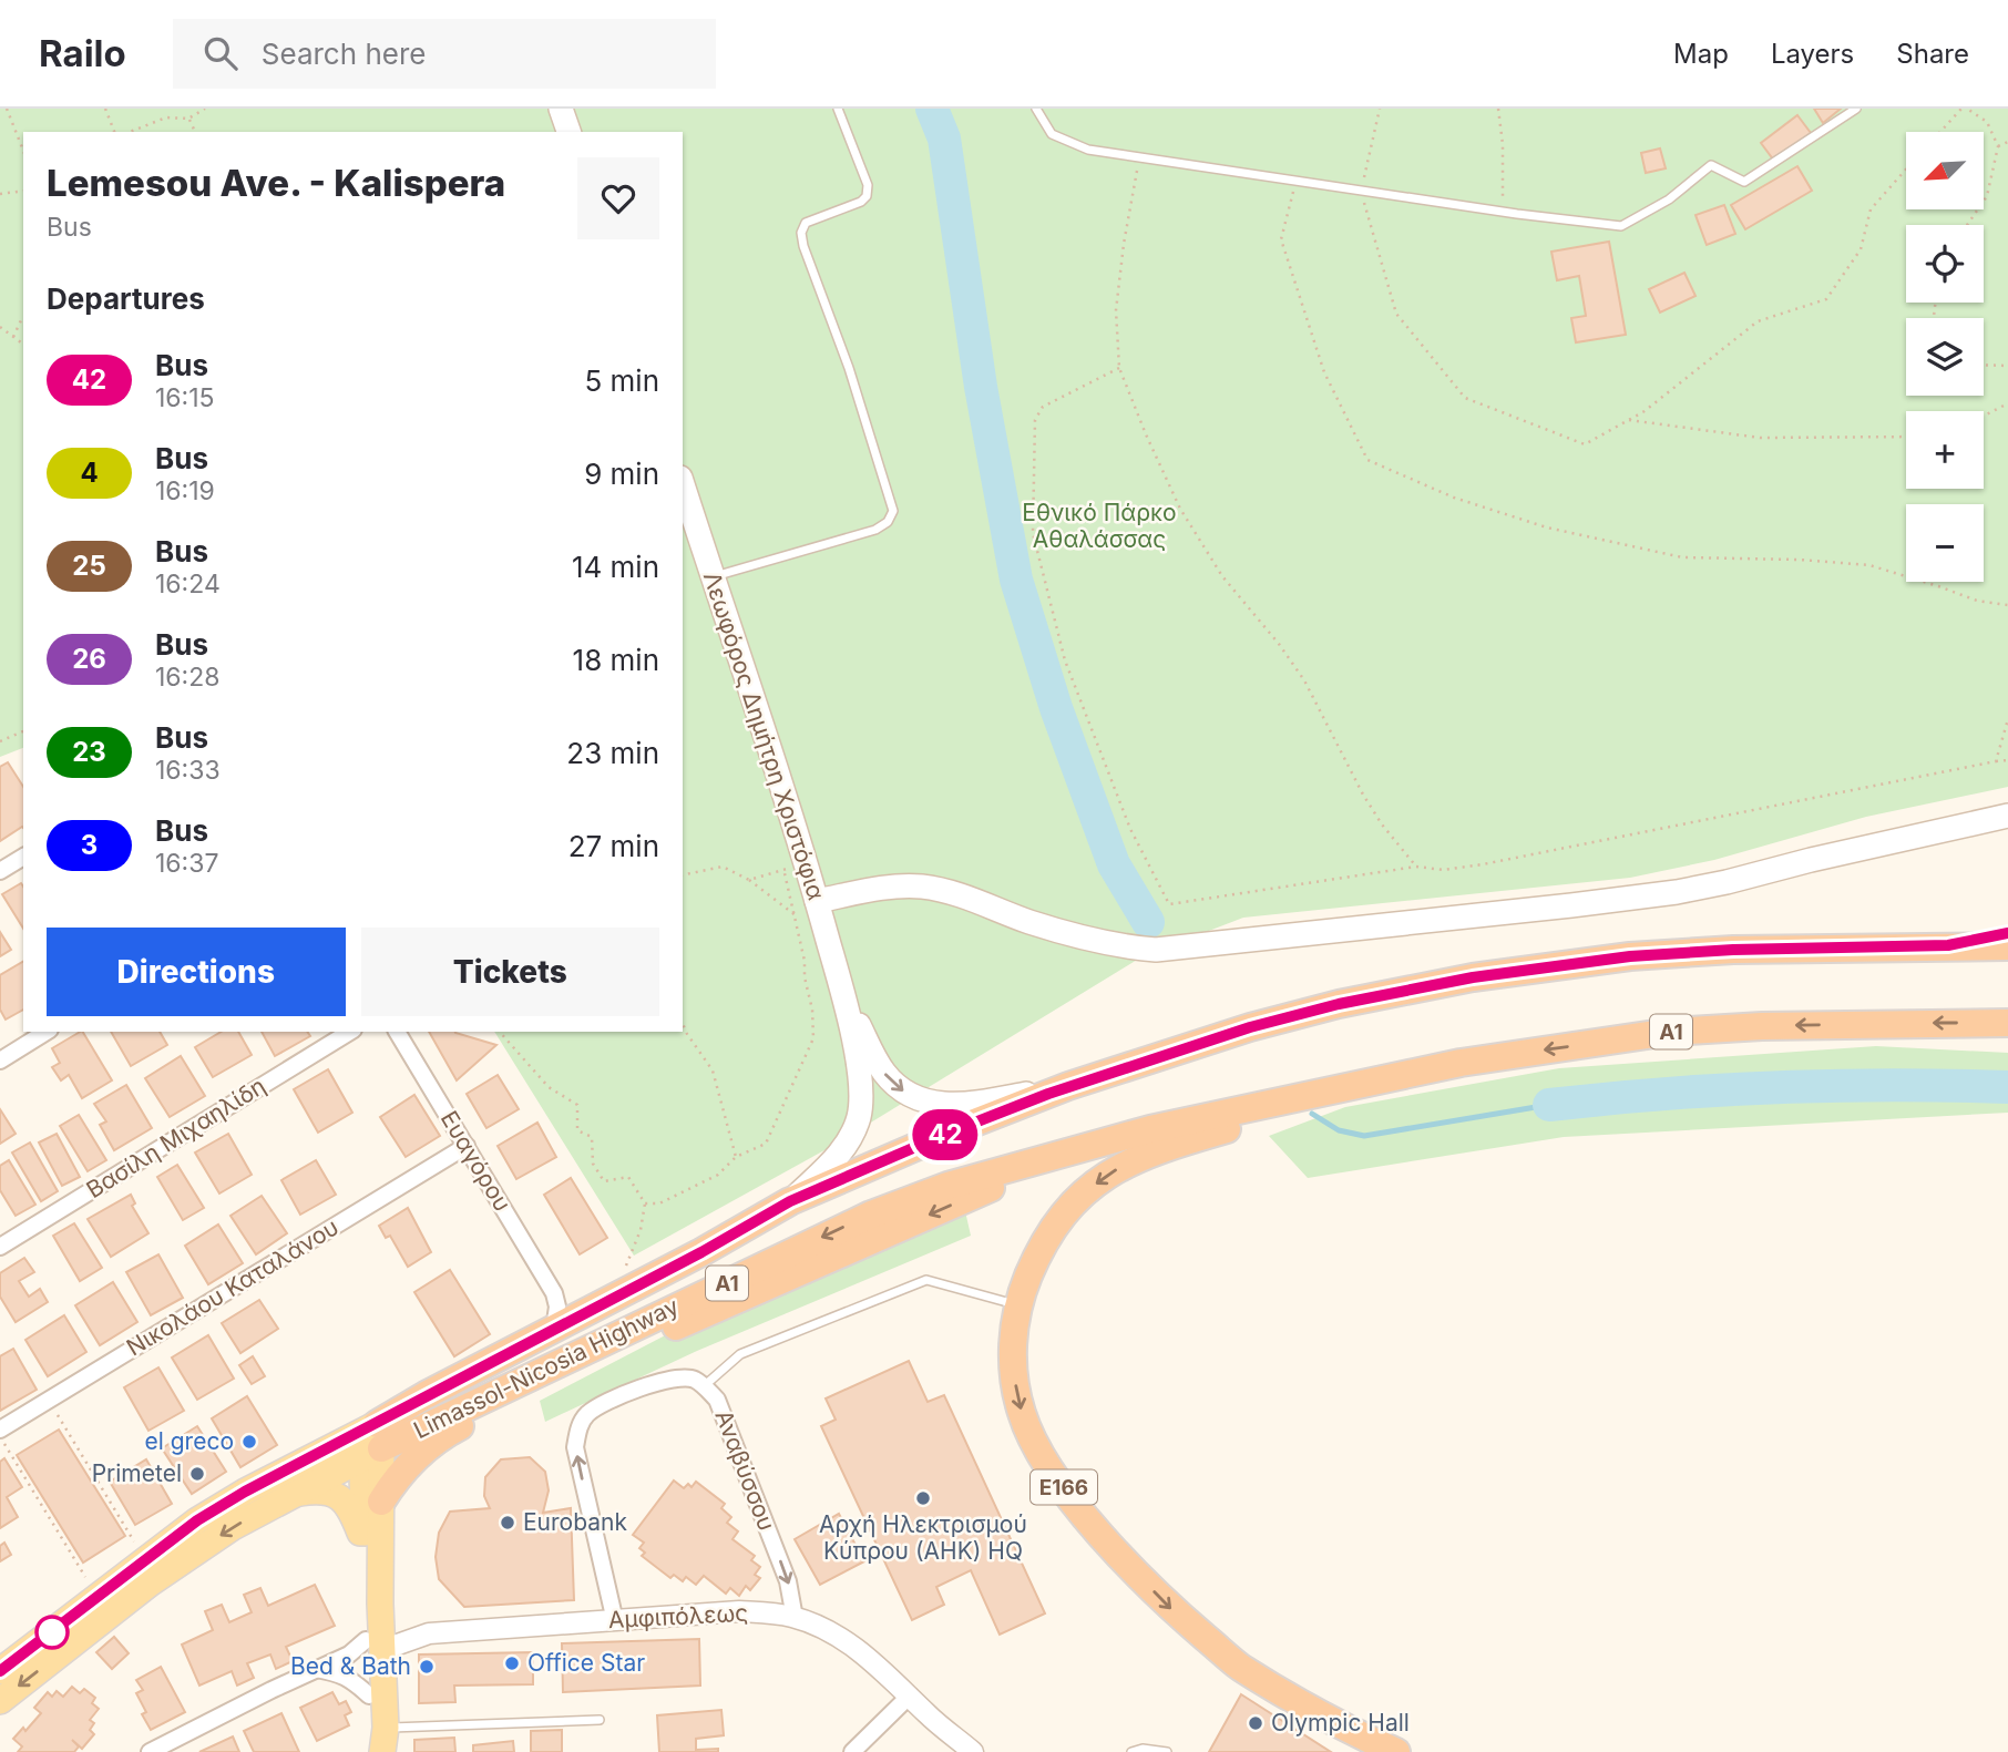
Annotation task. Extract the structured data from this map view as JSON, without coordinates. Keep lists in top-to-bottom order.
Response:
{
  "streets": {
    "highway": ["A1", "Limassol-Nicosia Highway", "E166"],
    "main road": ["Λεωφόρος Δημήτρη Χριστόφια"],
    "street": [
      "Βασίλη Μιχαηλίδη",
      "Ευαγόρου",
      "Νικολάου Καταλάνου",
      "Αναβύσσου",
      "Αμφιπόλεως"
    ]
  },
  "crossings": [
    ["Λεωφόρος Δημήτρη Χριστόφια", "A1"],
    ["A1", "Ευαγόρου"],
    ["A1", "Limassol-Nicosia Highway"],
    ["A1", "E166"],
    ["Ευαγόρου", "Νικολάου Καταλάνου"],
    ["Αναβύσσου", "Αμφιπόλεως"]
  ],
  "parks": ["Εθνικό Πάρκο Αθαλάσσας"],
  "places": [
    "el greco",
    "Primetel",
    "Αρχή Ηλεκτρισμού Κύπρου (ΑΗΚ) HQ",
    "Eurobank",
    "Office Star",
    "Bed & Bath",
    "Olympic Hall"
  ],
  "lines": ["bus line 42"],
  "north": "bottom left",
  "page": {
    "header": "Railo",
    "search": "Search here",
    "nav": ["Map", "Layers", "Share"],
    "on_map": "42",
    "map_buttons": ["+", "−"],
    "heading": [
      ["Lemesou Ave. - Kalispera", "Bus"],
      "Departures"
    ],
    "list": [
      {
        "mark": "42",
        "name": "Bus",
        "note": "16:15",
        "value": "5 min"
      },
      {
        "mark": "4",
        "name": "Bus",
        "note": "16:19",
        "value": "9 min"
      },
      {
        "mark": "25",
        "name": "Bus",
        "note": "16:24",
        "value": "14 min"
      },
      {
        "mark": "26",
        "name": "Bus",
        "note": "16:28",
        "value": "18 min"
      },
      {
        "mark": "23",
        "name": "Bus",
        "note": "16:33",
        "value": "23 min"
      },
      {
        "mark": "3",
        "name": "Bus",
        "note": "16:37",
        "value": "27 min"
      }
    ],
    "buttons": ["Directions", "Tickets"]
  }
}
